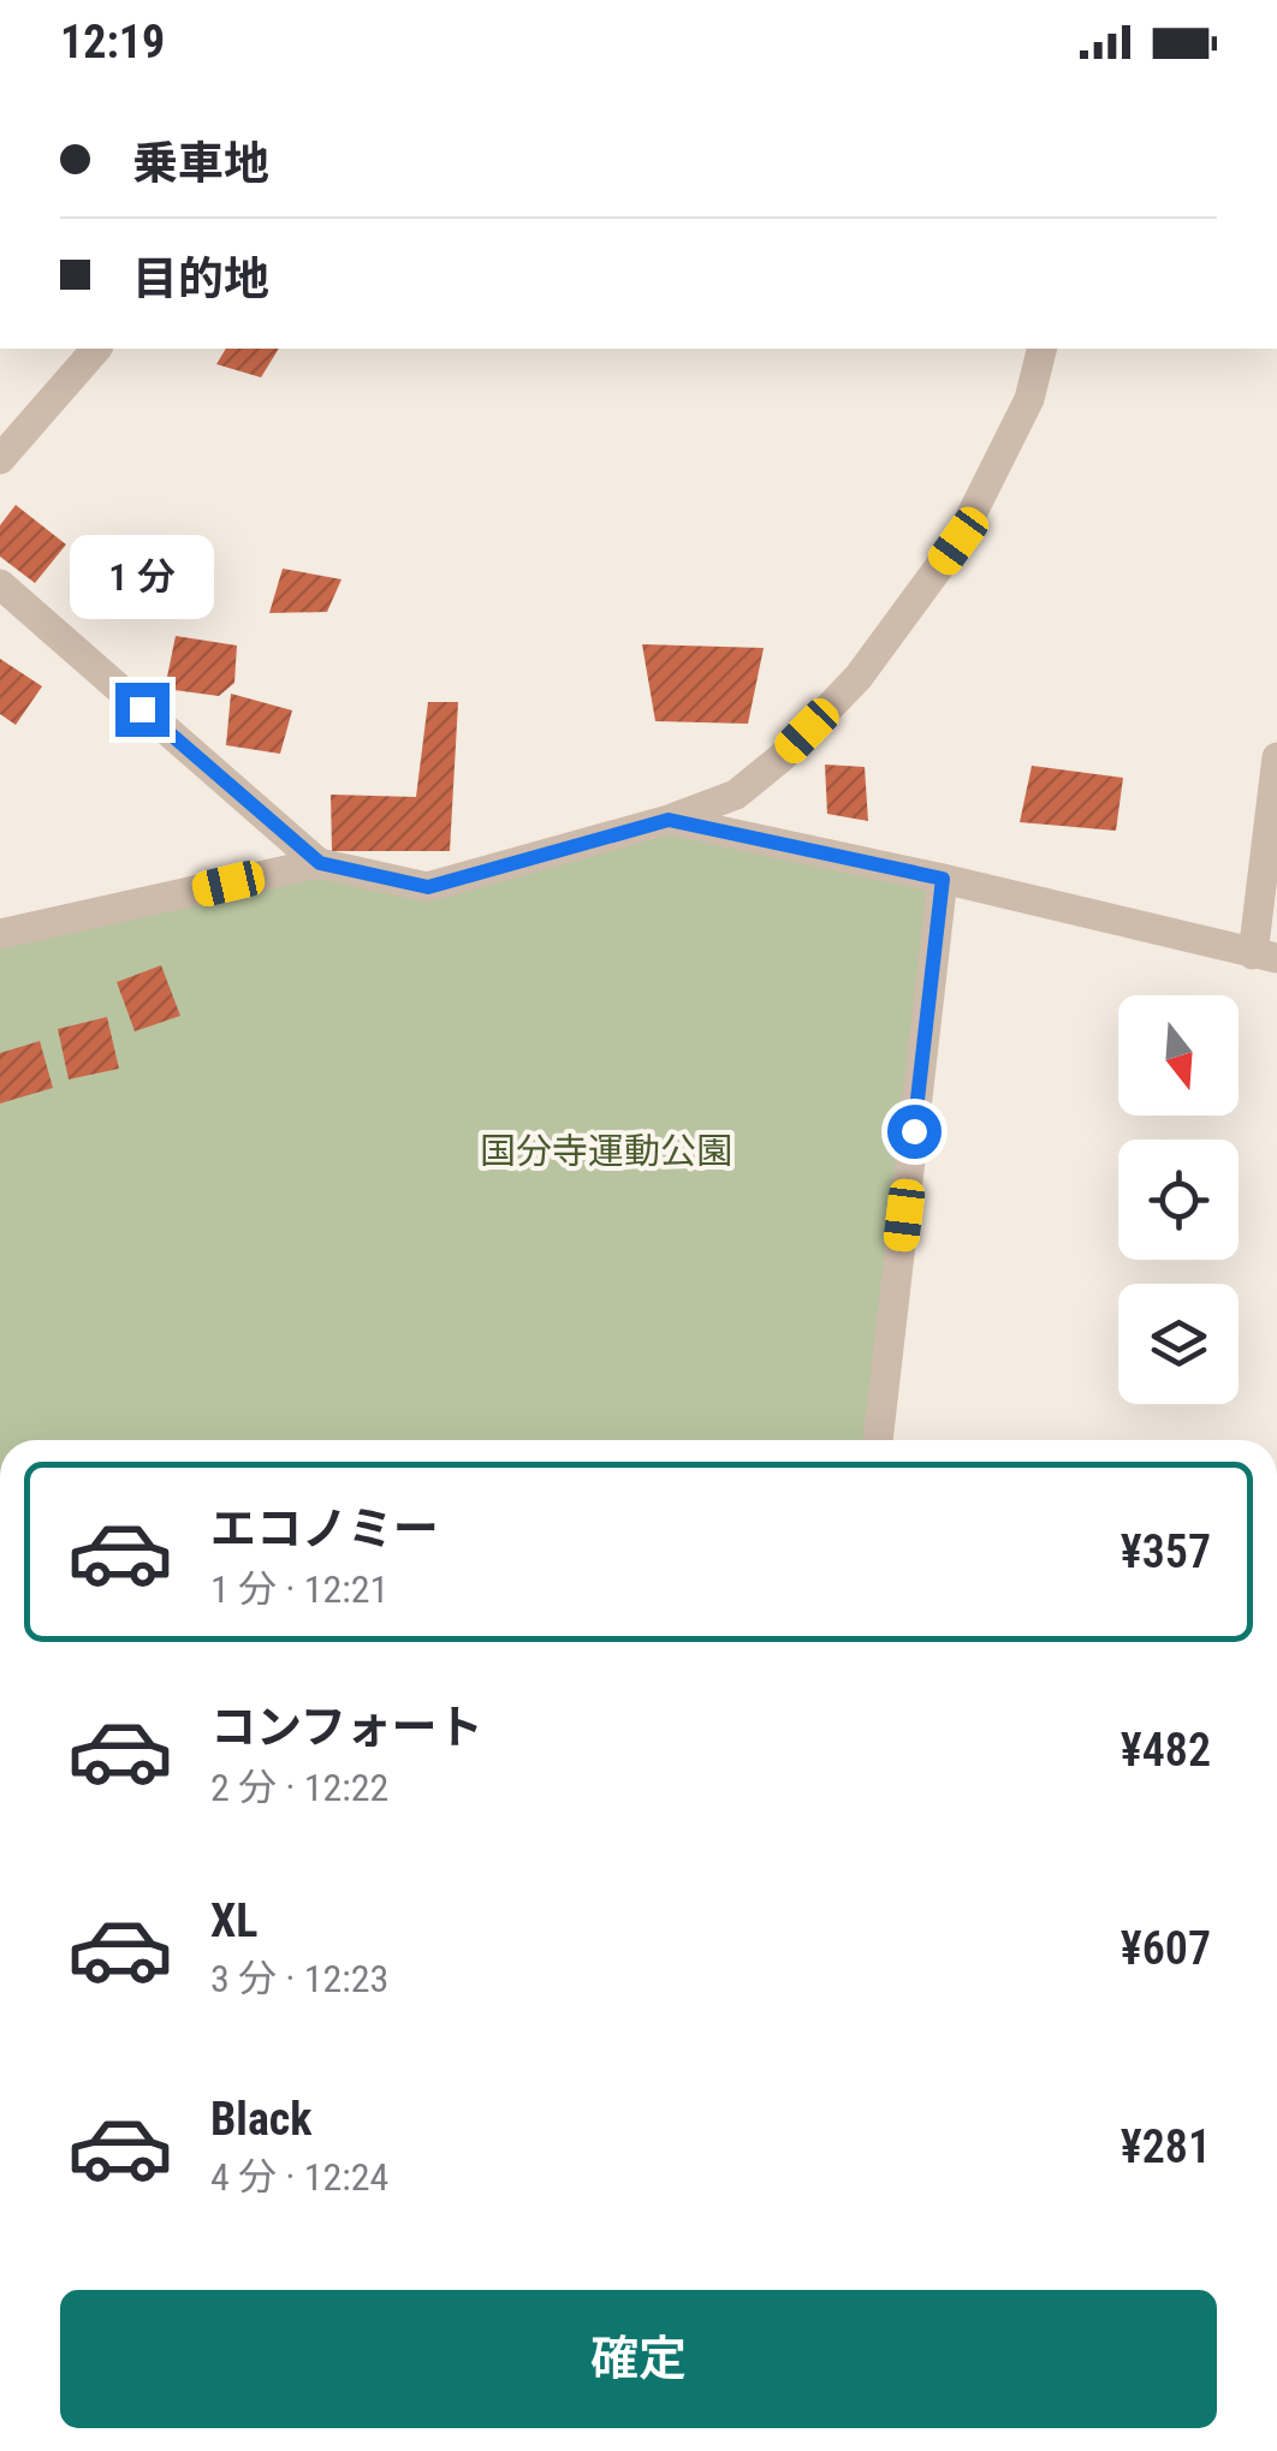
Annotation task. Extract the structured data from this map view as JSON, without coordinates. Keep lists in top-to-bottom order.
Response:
{
  "parks": ["国分寺運動公園"],
  "north": "bottom",
  "page": {
    "status": "12:19",
    "banner": ["乗車地", "目的地"],
    "bubble": "1 分",
    "list": [
      {
        "name": "エコノミー",
        "note": "1 分 · 12:21",
        "value": "¥357"
      },
      {
        "name": "コンフォート",
        "note": "2 分 · 12:22",
        "value": "¥482"
      },
      {
        "name": "XL",
        "note": "3 分 · 12:23",
        "value": "¥607"
      },
      {
        "name": "Black",
        "note": "4 分 · 12:24",
        "value": "¥281"
      }
    ],
    "buttons": "確定"
  }
}
